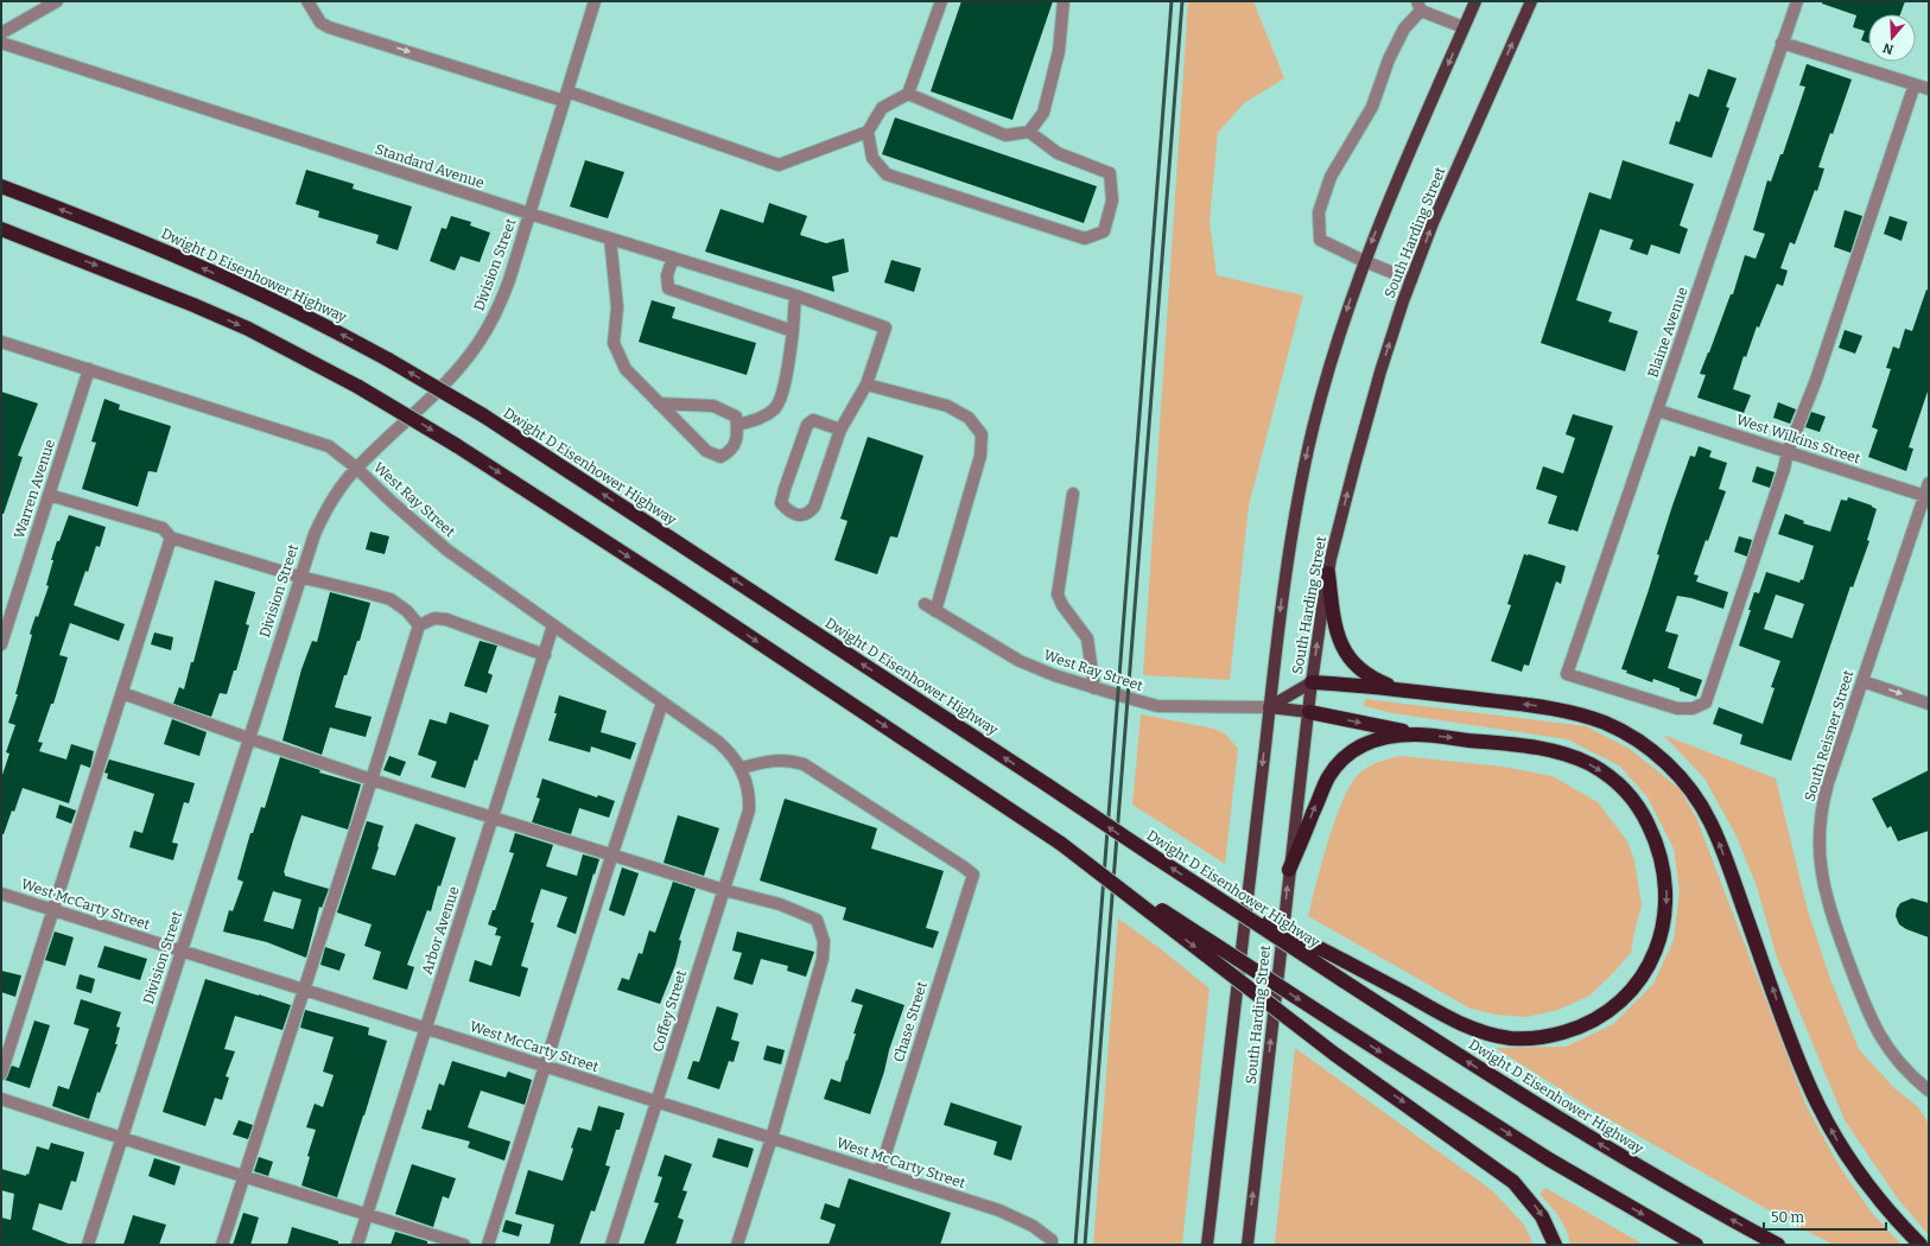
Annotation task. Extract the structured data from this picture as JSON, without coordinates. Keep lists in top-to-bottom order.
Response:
{
  "streets": {
    "highway": ["Dwight D Eisenhower Highway"],
    "main road": ["South Harding Street", "West Ray Street"],
    "street": [
      "Standard Avenue",
      "Division Street",
      "Blaine Avenue",
      "West Wilkins Street",
      "Warren Avenue",
      "South Reisner Street",
      "West McCarty Street",
      "Arbor Avenue",
      "Coffey Street",
      "Chase Street"
    ]
  },
  "crossings": [
    ["Standard Avenue", "Division Street"],
    ["South Harding Street", "West Ray Street"],
    ["Division Street", "West Ray Street"],
    ["Division Street", "West McCarty Street"],
    ["Blaine Avenue", "West Wilkins Street"],
    ["West Wilkins Street", "South Reisner Street"],
    ["Warren Avenue", "West Ray Street"],
    ["West Ray Street", "Arbor Avenue"],
    ["West Ray Street", "Coffey Street"],
    ["West Ray Street", "Chase Street"],
    ["West McCarty Street", "Arbor Avenue"],
    ["West McCarty Street", "Coffey Street"],
    ["West McCarty Street", "Chase Street"]
  ],
  "scale_bar": "50 m",
  "north": "bottom"
}
